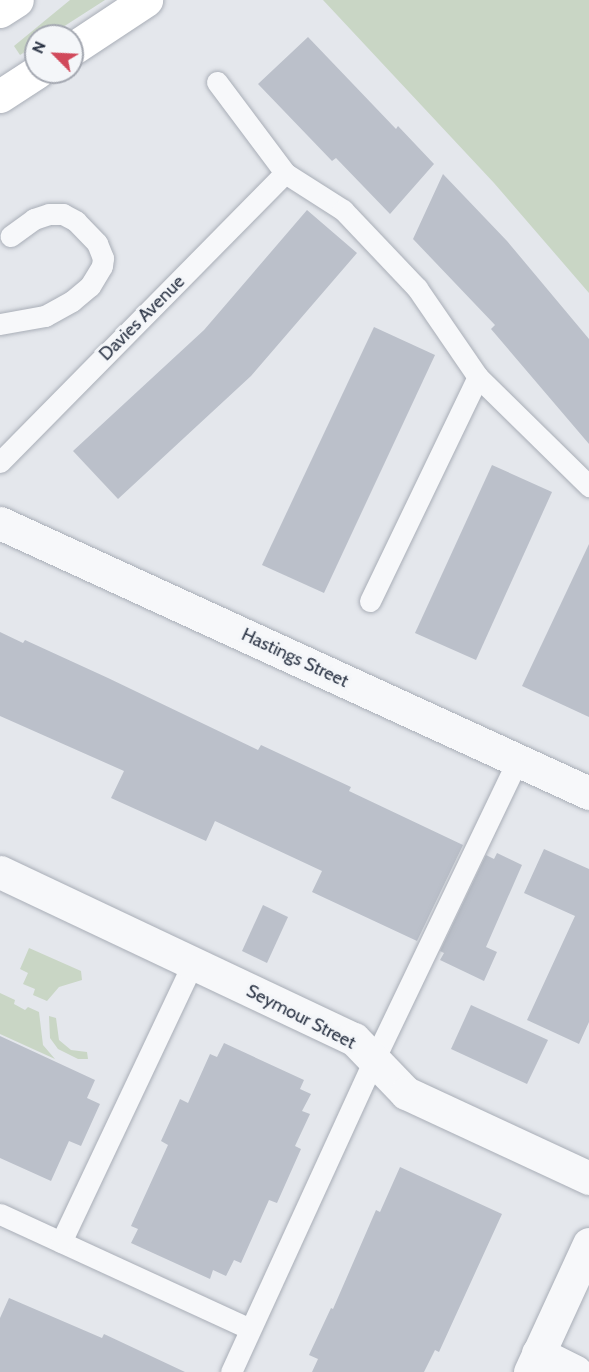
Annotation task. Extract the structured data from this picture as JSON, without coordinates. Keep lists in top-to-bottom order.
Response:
{
  "streets": {
    "street": ["Hastings Street", "Seymour Street"],
    "lane": ["Davies Avenue"]
  },
  "north": "top left"
}
